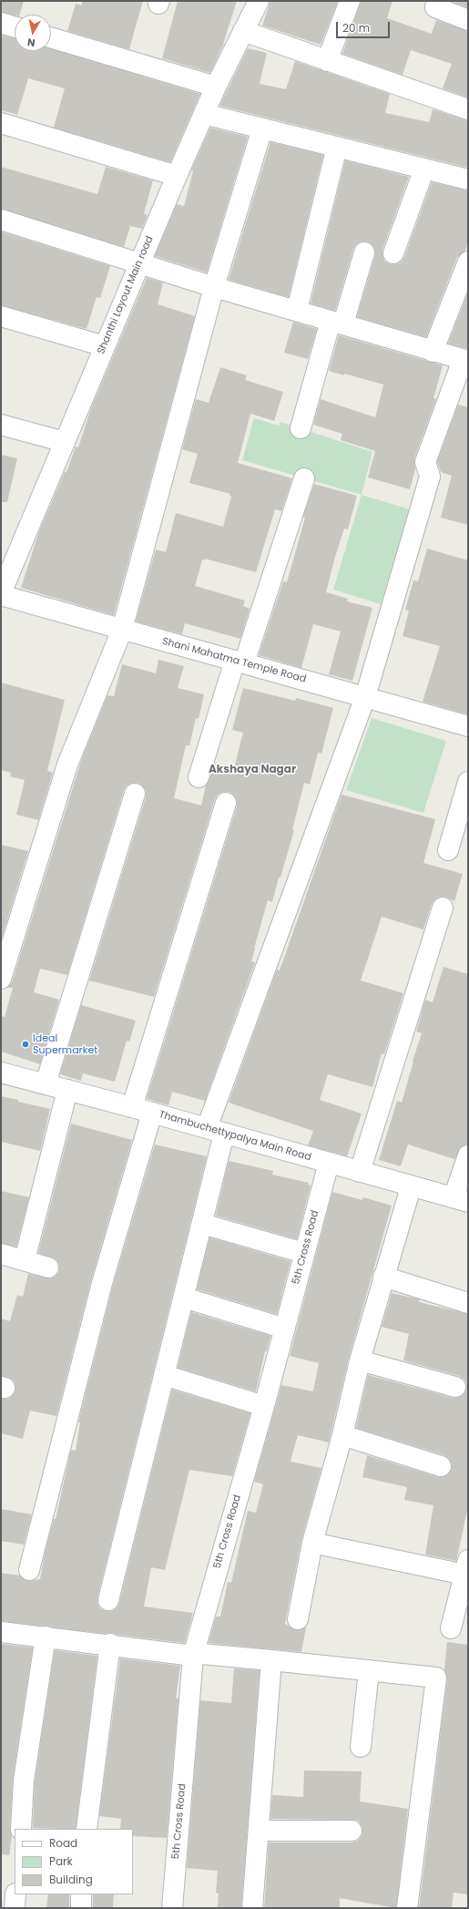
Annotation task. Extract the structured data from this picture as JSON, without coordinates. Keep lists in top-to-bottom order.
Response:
{
  "streets": {
    "street": [
      "Shanthi Layout Main road",
      "Shani Mahatma Temple Road",
      "Thambuchettypalya Main Road",
      "5th Cross Road"
    ]
  },
  "crossings": [
    ["Shanthi Layout Main road", "Shani Mahatma Temple Road"],
    ["Thambuchettypalya Main Road", "5th Cross Road"]
  ],
  "districts": ["Akshaya Nagar"],
  "places": ["Ideal Supermarket"],
  "legend": ["Road", "Park", "Building"],
  "scale_bar": "20 m",
  "north": "bottom"
}
